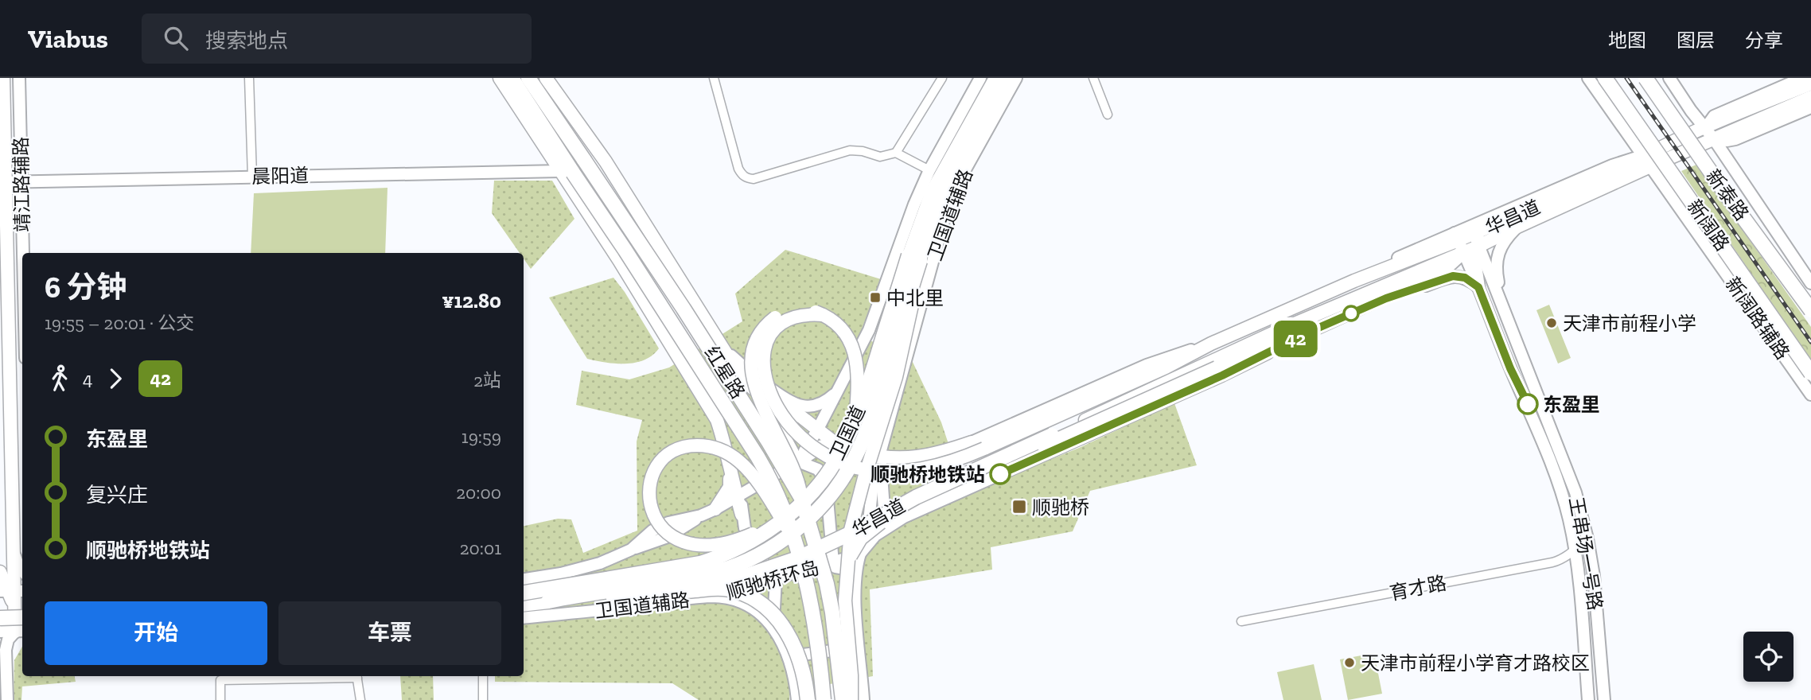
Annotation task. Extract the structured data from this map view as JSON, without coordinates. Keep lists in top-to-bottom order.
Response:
{
  "streets": {
    "highway": [
      "新泰路",
      "华昌道",
      "新阔路",
      "红星路",
      "卫国道"
    ],
    "street": [
      "晨阳道",
      "靖江路辅路",
      "卫国道辅路",
      "新阔路辅路",
      "王串场一号路",
      "顺驰桥环岛",
      "育才路"
    ]
  },
  "crossings": [
    ["晨阳道", "靖江路辅路"],
    ["晨阳道", "红星路"],
    ["卫国道辅路", "华昌道"],
    ["卫国道辅路", "顺驰桥环岛"],
    ["华昌道", "新阔路辅路"],
    ["华昌道", "卫国道"],
    ["华昌道", "王串场一号路"],
    ["华昌道", "顺驰桥环岛"],
    ["王串场一号路", "育才路"]
  ],
  "places": {
    "transit": ["中北里", "顺驰桥"],
    "other": [
      "天津市前程小学",
      "东盈里",
      "顺驰桥地铁站",
      "天津市前程小学育才路校区"
    ]
  },
  "lines": ["bus line 42"],
  "page": {
    "header": "Viabus",
    "search": "搜索地点",
    "nav": ["地图", "图层", "分享"],
    "on_map": "42",
    "heading": ["6 分钟", "19:55 – 20:01 · 公交", "¥12.80"],
    "legs": ["4", "42", "2站"],
    "list": [
      {
        "name": "东盈里",
        "value": "19:59"
      },
      {
        "name": "复兴庄",
        "value": "20:00"
      },
      {
        "name": "顺驰桥地铁站",
        "value": "20:01"
      }
    ],
    "buttons": ["开始", "车票"]
  }
}
